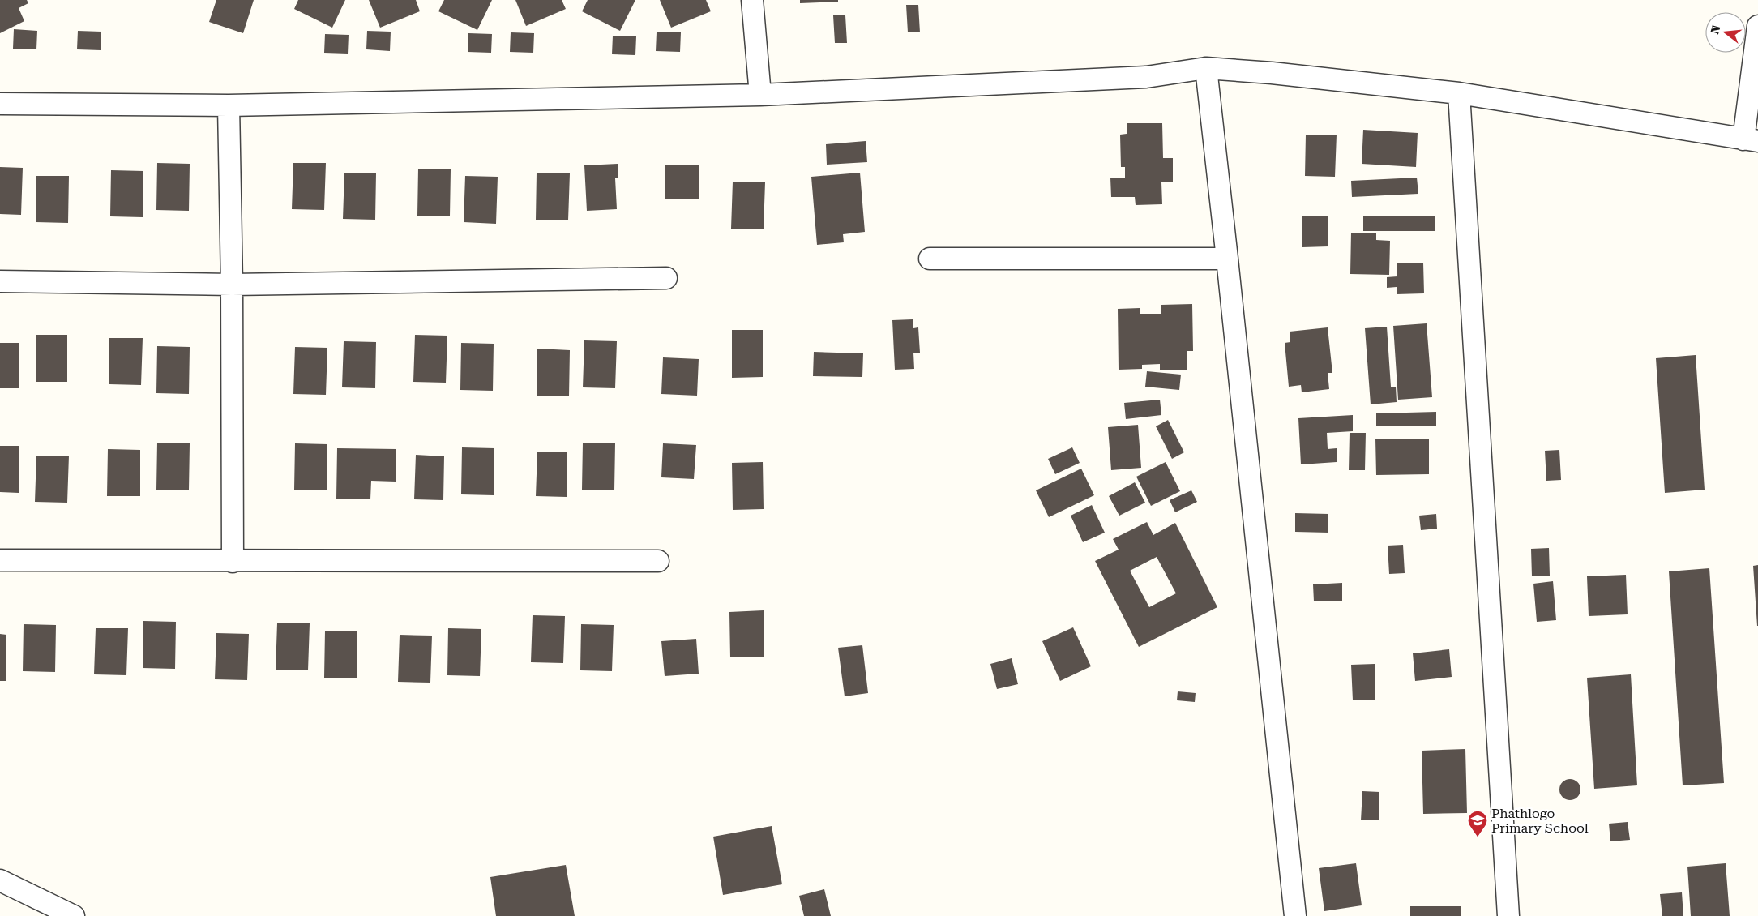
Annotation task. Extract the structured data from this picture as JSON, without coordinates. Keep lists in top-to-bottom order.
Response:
{
  "places": {
    "school or university": ["Phathlogo Primary School"]
  },
  "north": "left"
}
